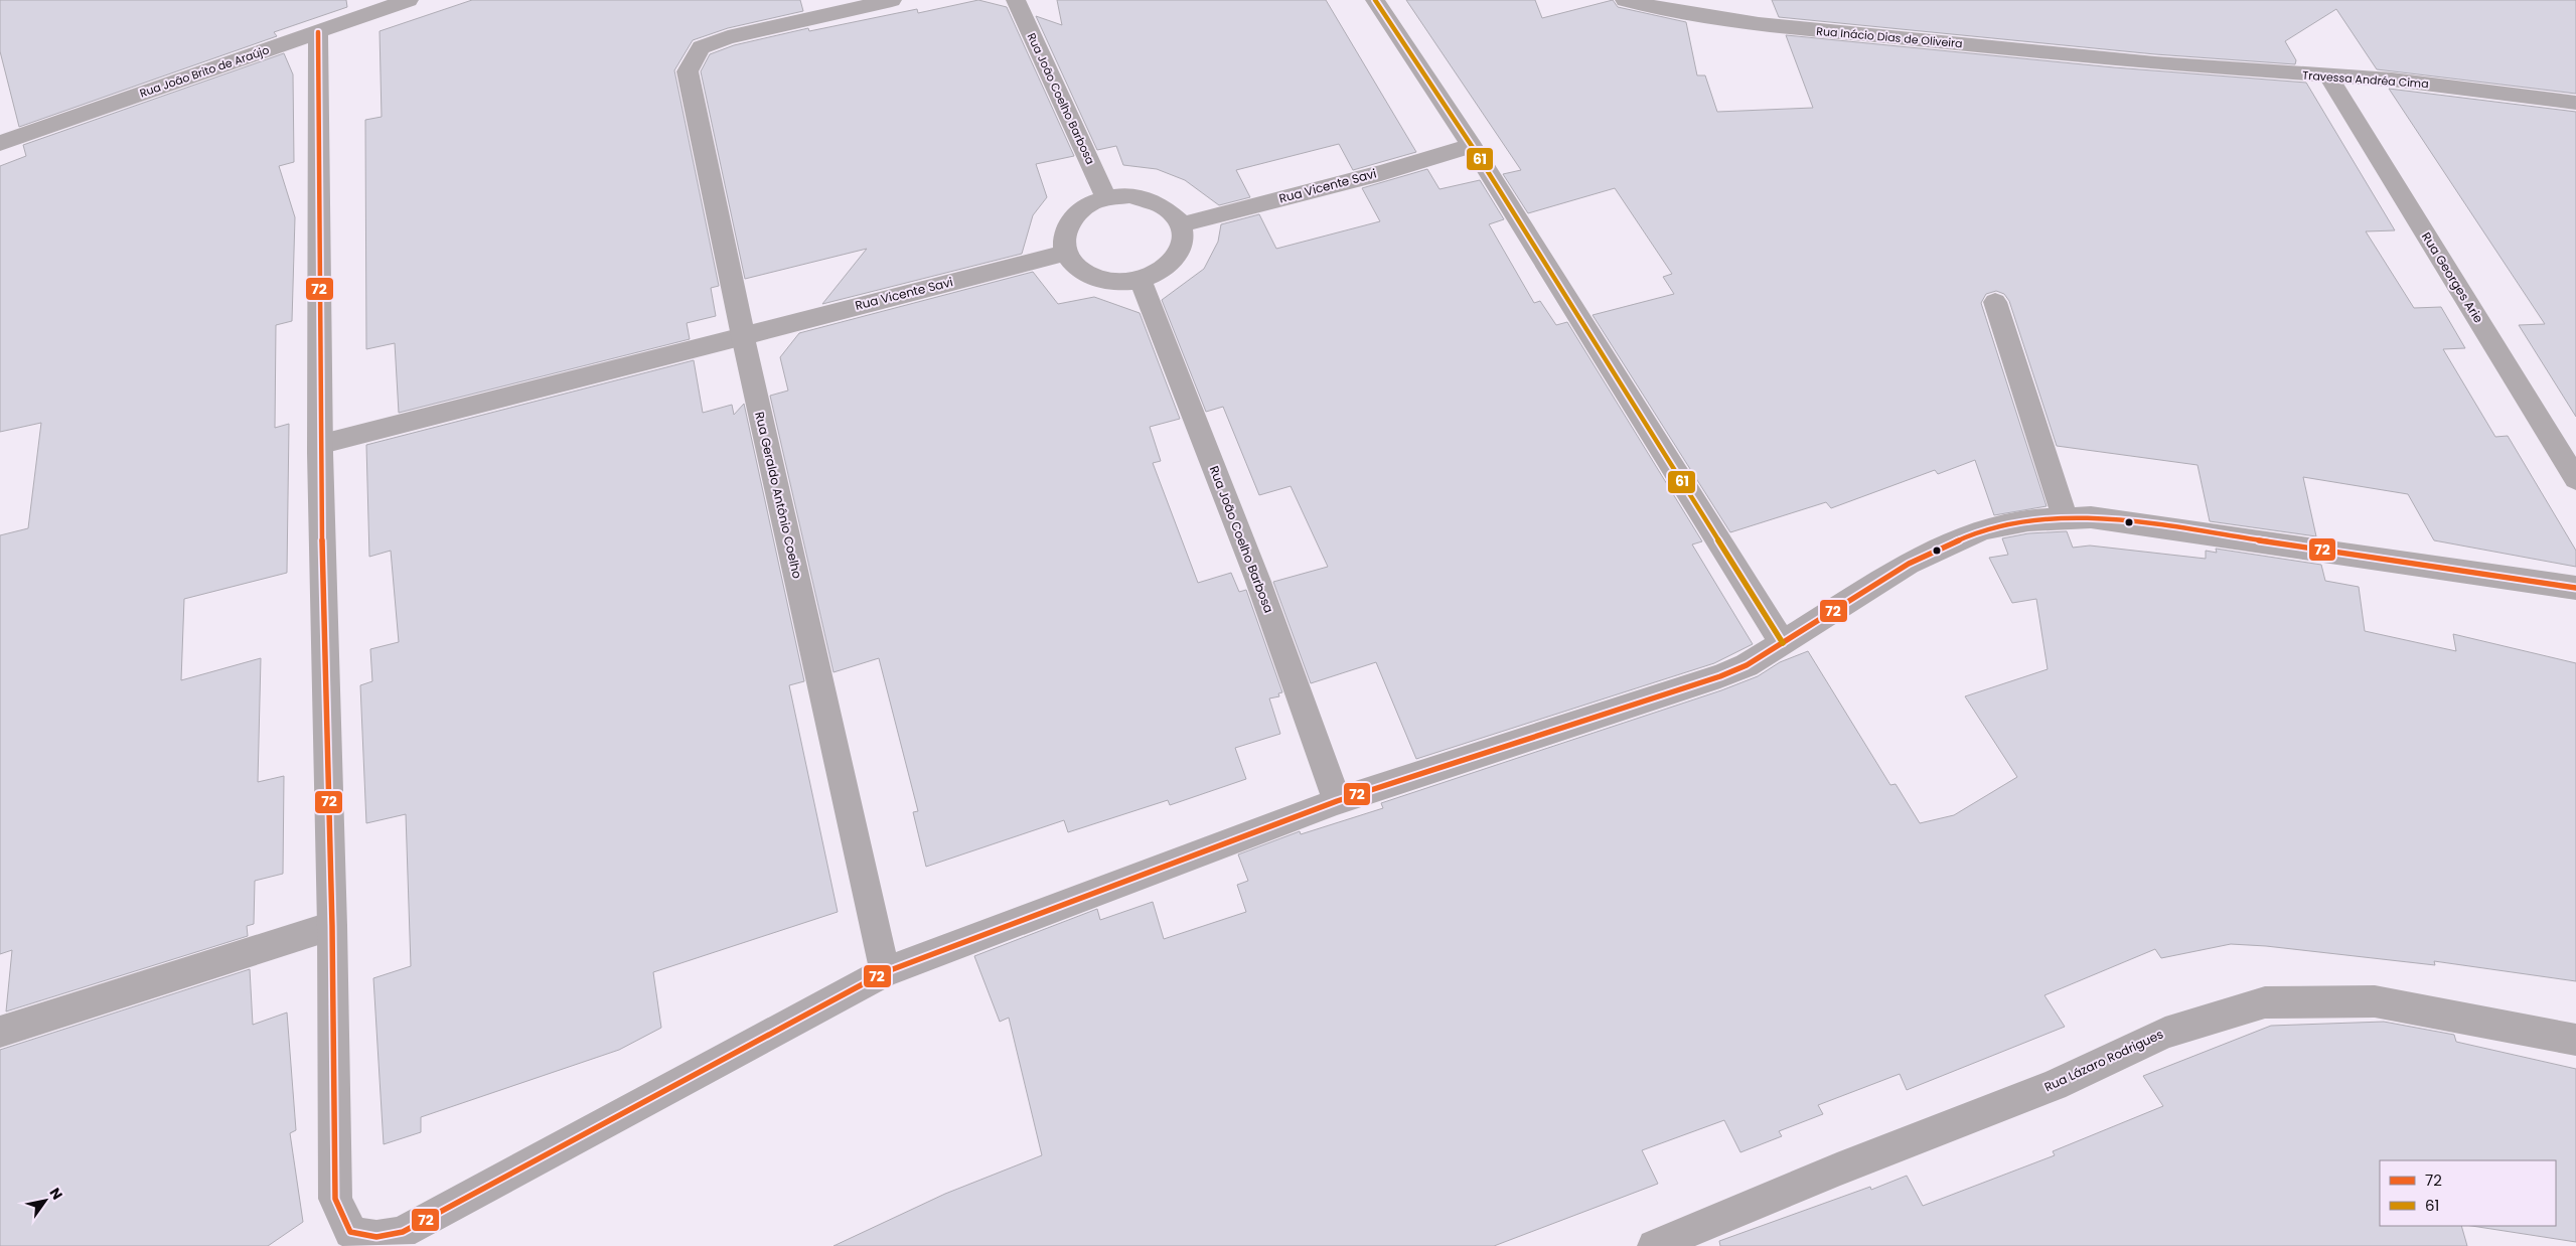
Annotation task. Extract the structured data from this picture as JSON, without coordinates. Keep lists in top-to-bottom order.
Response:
{
  "streets": {
    "street": [
      "Rua Inácio Dias de Oliveira",
      "Rua João Brito de Araújo",
      "Travessa Andréa Cima",
      "Rua João Coelho Barbosa",
      "Rua Vicente Savi",
      "Rua Georges Arie",
      "Rua Geraldo Antônio Coelho",
      "Rua Lázaro Rodrigues"
    ]
  },
  "crossings": [
    ["Rua Inácio Dias de Oliveira", "Travessa Andréa Cima"],
    ["Travessa Andréa Cima", "Rua Georges Arie"],
    ["Rua João Coelho Barbosa", "Rua Vicente Savi"],
    ["Rua Vicente Savi", "Rua Geraldo Antônio Coelho"]
  ],
  "lines": ["transit line 61", "transit line 72"],
  "legend": ["72", "61"],
  "north": "top right"
}
